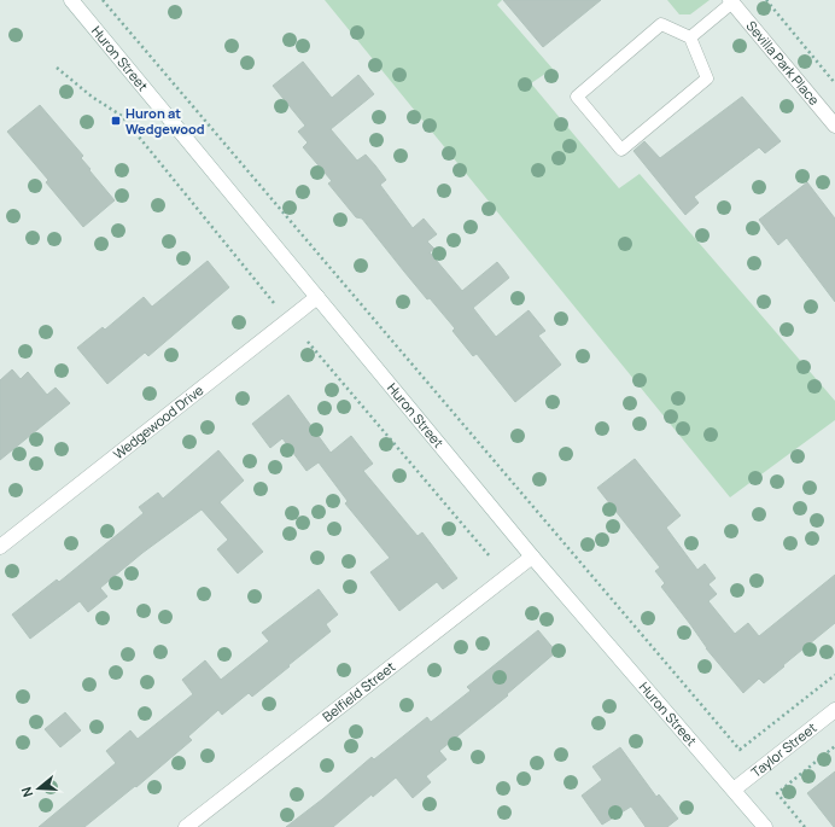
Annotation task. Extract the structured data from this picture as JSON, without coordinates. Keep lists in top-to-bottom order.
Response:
{
  "streets": {
    "street": [
      "Huron Street",
      "Sevilla Park Place",
      "Wedgewood Drive",
      "Belfield Street",
      "Taylor Street"
    ]
  },
  "crossings": [
    ["Huron Street", "Wedgewood Drive"],
    ["Huron Street", "Belfield Street"],
    ["Huron Street", "Taylor Street"]
  ],
  "places": {
    "transit": ["Huron at Wedgewood"]
  },
  "north": "left"
}
